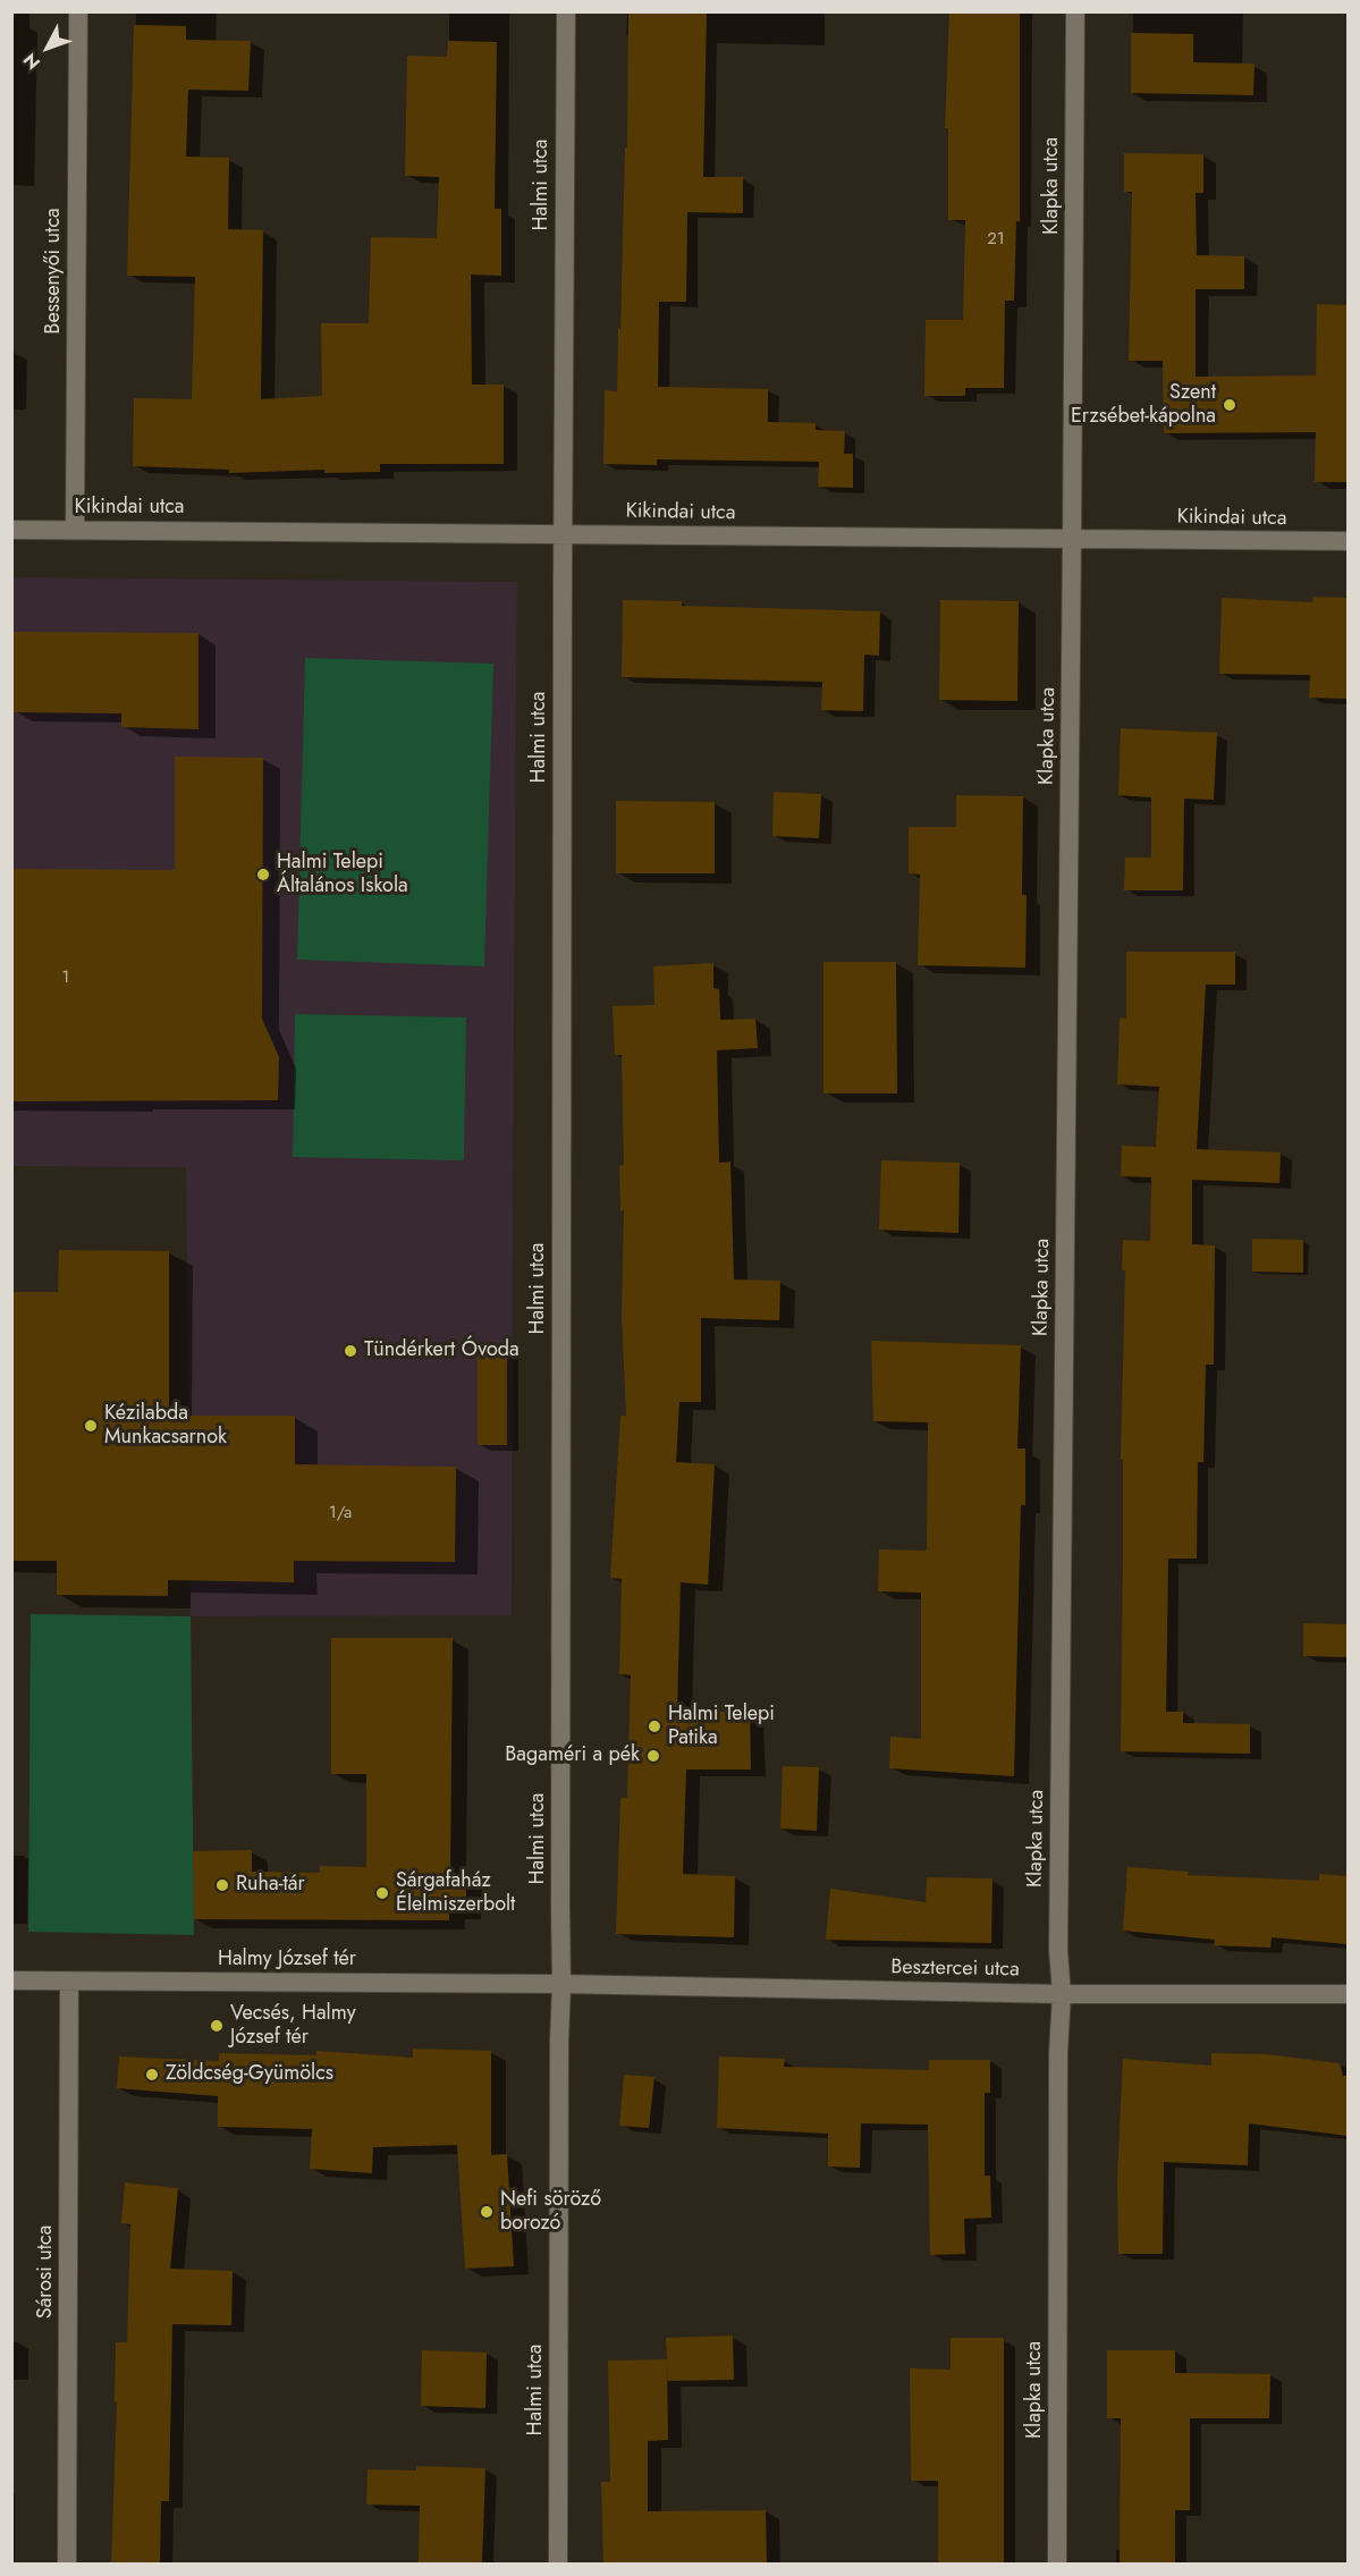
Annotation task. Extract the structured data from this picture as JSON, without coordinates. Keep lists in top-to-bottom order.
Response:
{
  "streets": {
    "street": [
      "Halmi utca",
      "Klapka utca",
      "Bessenyői utca",
      "Kikindai utca",
      "Halmy József tér",
      "Besztercei utca",
      "Sárosi utca"
    ]
  },
  "crossings": [
    ["Halmi utca", "Kikindai utca"],
    ["Halmi utca", "Halmy József tér"],
    ["Halmi utca", "Besztercei utca"],
    ["Klapka utca", "Kikindai utca"],
    ["Klapka utca", "Besztercei utca"],
    ["Bessenyői utca", "Kikindai utca"],
    ["Halmy József tér", "Besztercei utca"],
    ["Halmy József tér", "Sárosi utca"]
  ],
  "places": [
    "Szent Erzsébet-kápolna",
    "Halmi Telepi Általános Iskola",
    "Tündérkert Óvoda",
    "Kézilabda Munkacsarnok",
    "Halmi Telepi Patika",
    "Bagaméri a pék",
    "Ruha-tár",
    "Sárgafaház Élelmiszerbolt",
    "Vecsés, Halmy József tér",
    "Zöldcség-Gyümölcs",
    "Nefi söröző borozó"
  ],
  "house_numbers": ["21", "1", "1/a"],
  "north": "bottom left"
}
